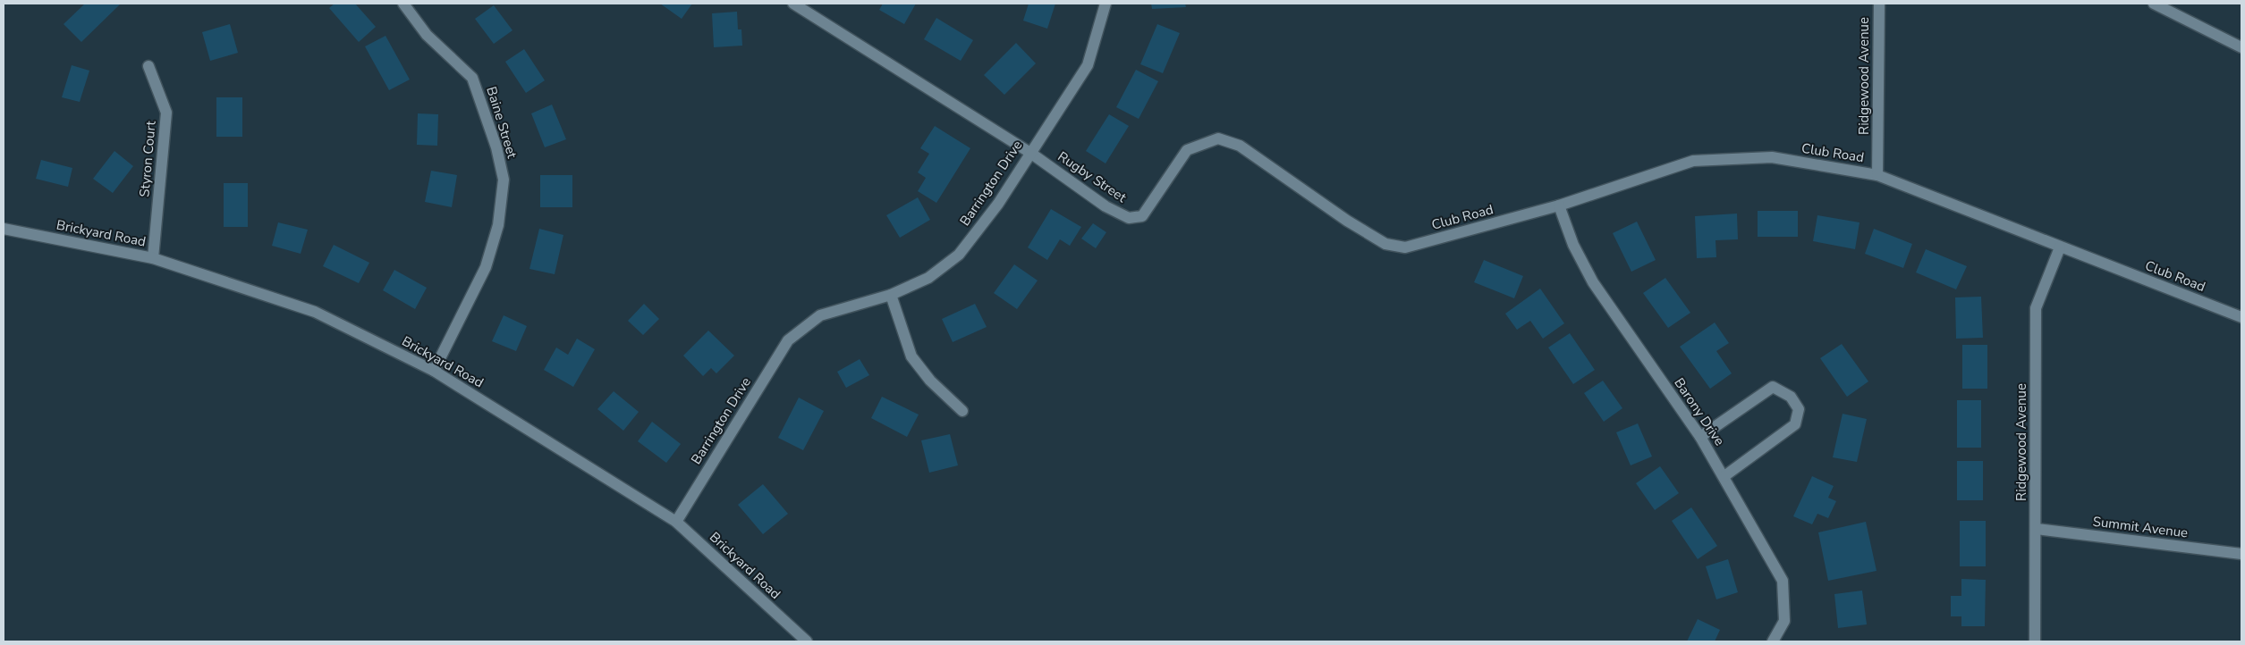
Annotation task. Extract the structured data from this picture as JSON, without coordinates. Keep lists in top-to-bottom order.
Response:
{
  "streets": {
    "street": [
      "Ridgewood Avenue",
      "Baine Street",
      "Club Road",
      "Styron Court",
      "Rugby Street",
      "Barrington Drive",
      "Brickyard Road",
      "Barony Drive",
      "Summit Avenue"
    ]
  },
  "crossings": [
    ["Ridgewood Avenue", "Club Road"],
    ["Ridgewood Avenue", "Summit Avenue"],
    ["Baine Street", "Brickyard Road"],
    ["Club Road", "Rugby Street"],
    ["Club Road", "Barony Drive"],
    ["Styron Court", "Brickyard Road"],
    ["Rugby Street", "Barrington Drive"],
    ["Barrington Drive", "Brickyard Road"]
  ]
}
